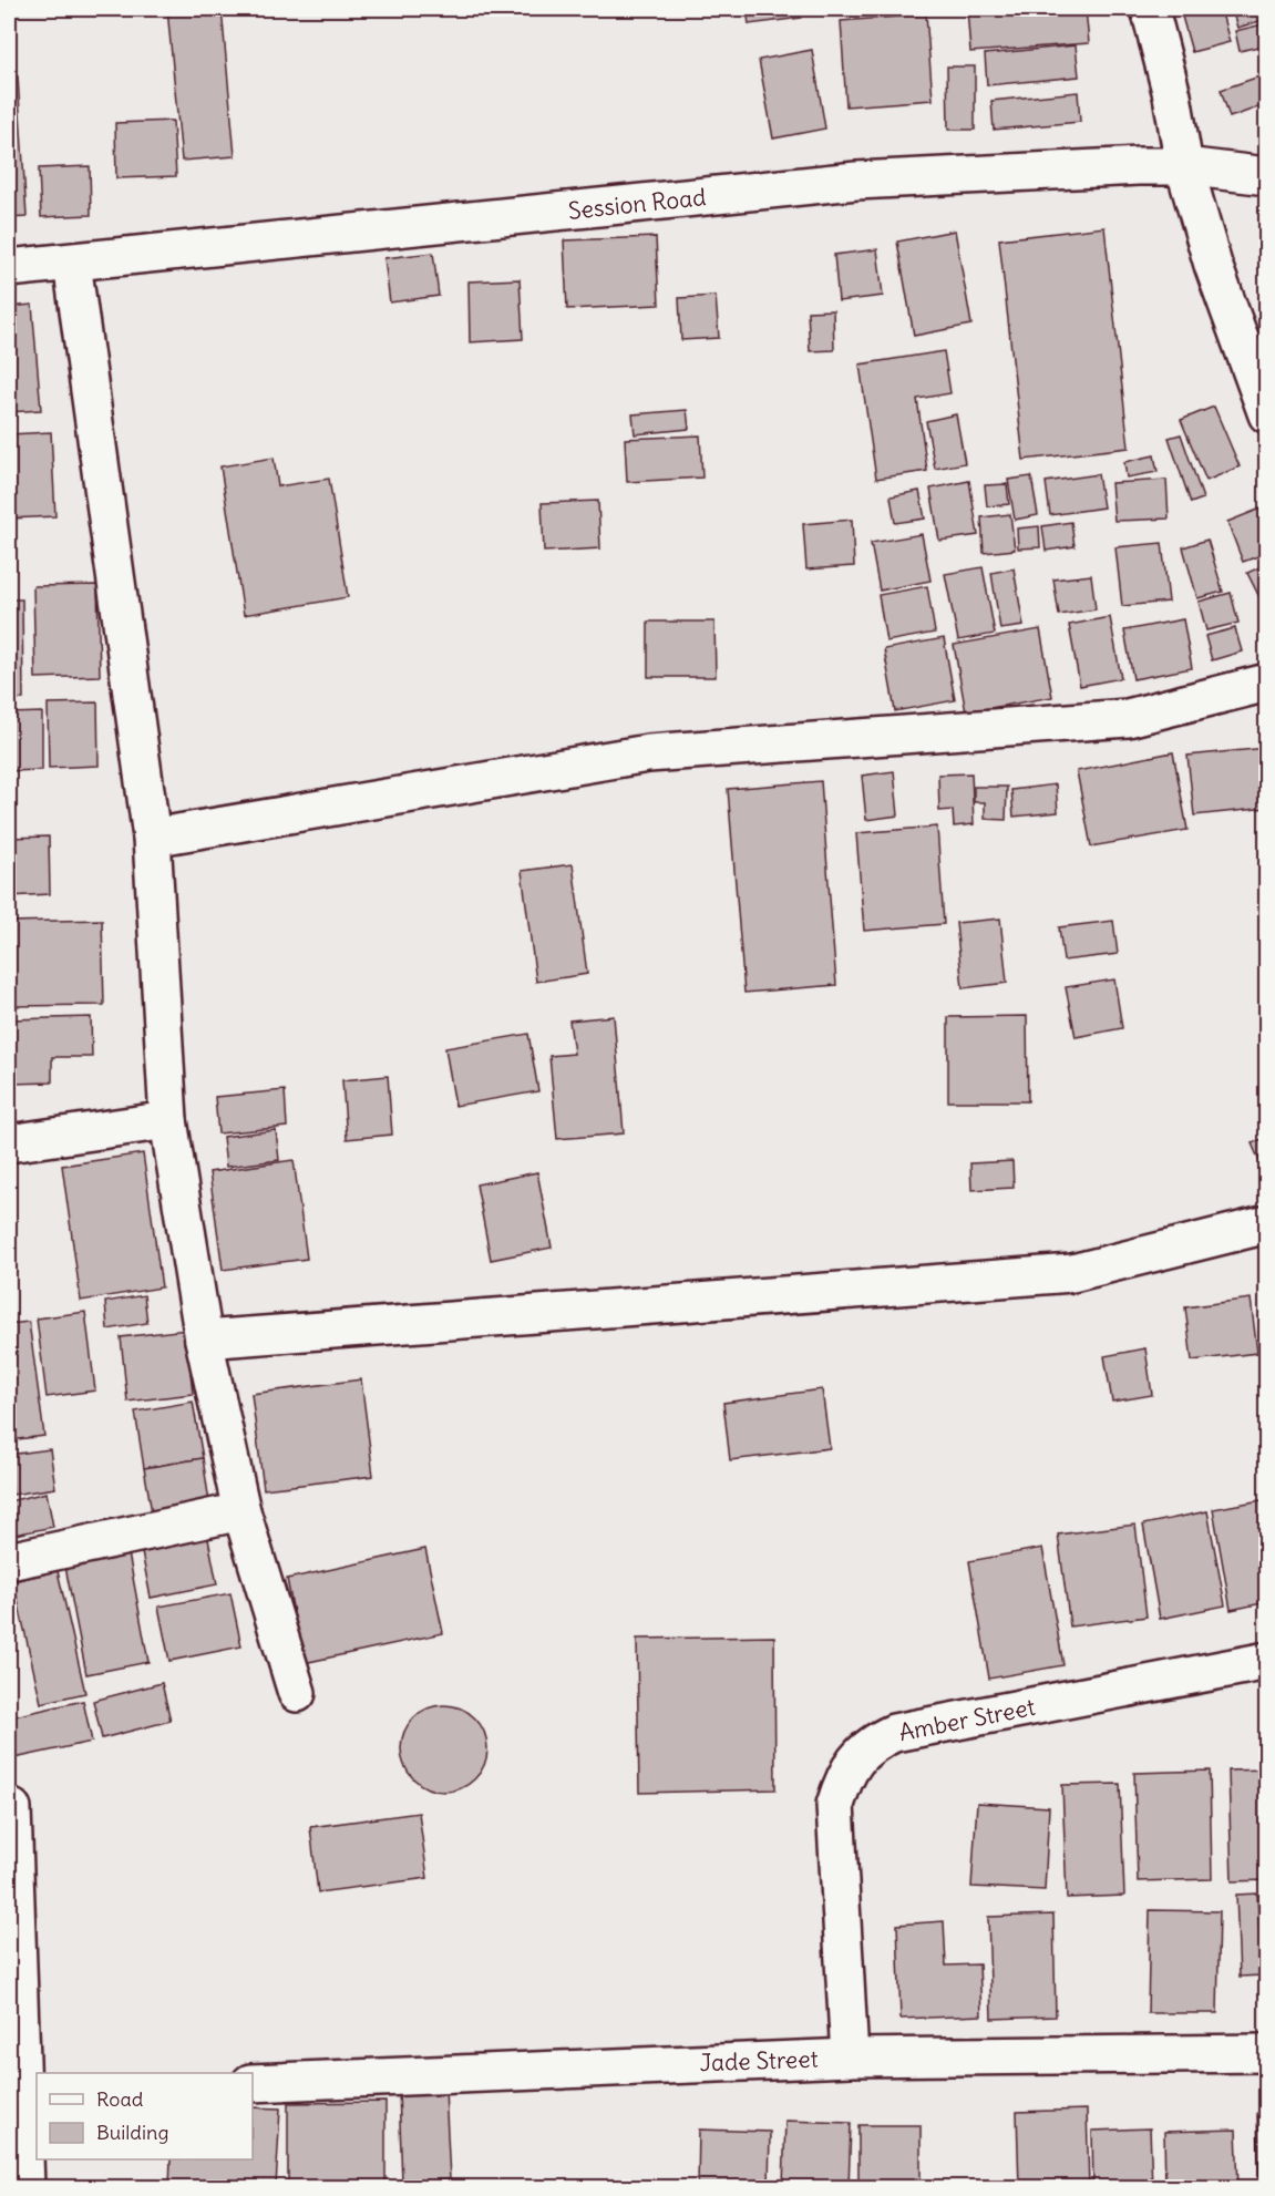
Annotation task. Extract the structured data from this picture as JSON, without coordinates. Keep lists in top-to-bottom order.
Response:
{
  "streets": {
    "street": ["Session Road", "Amber Street", "Jade Street"]
  },
  "crossings": [
    ["Amber Street", "Jade Street"]
  ],
  "legend": ["Road", "Building"]
}
